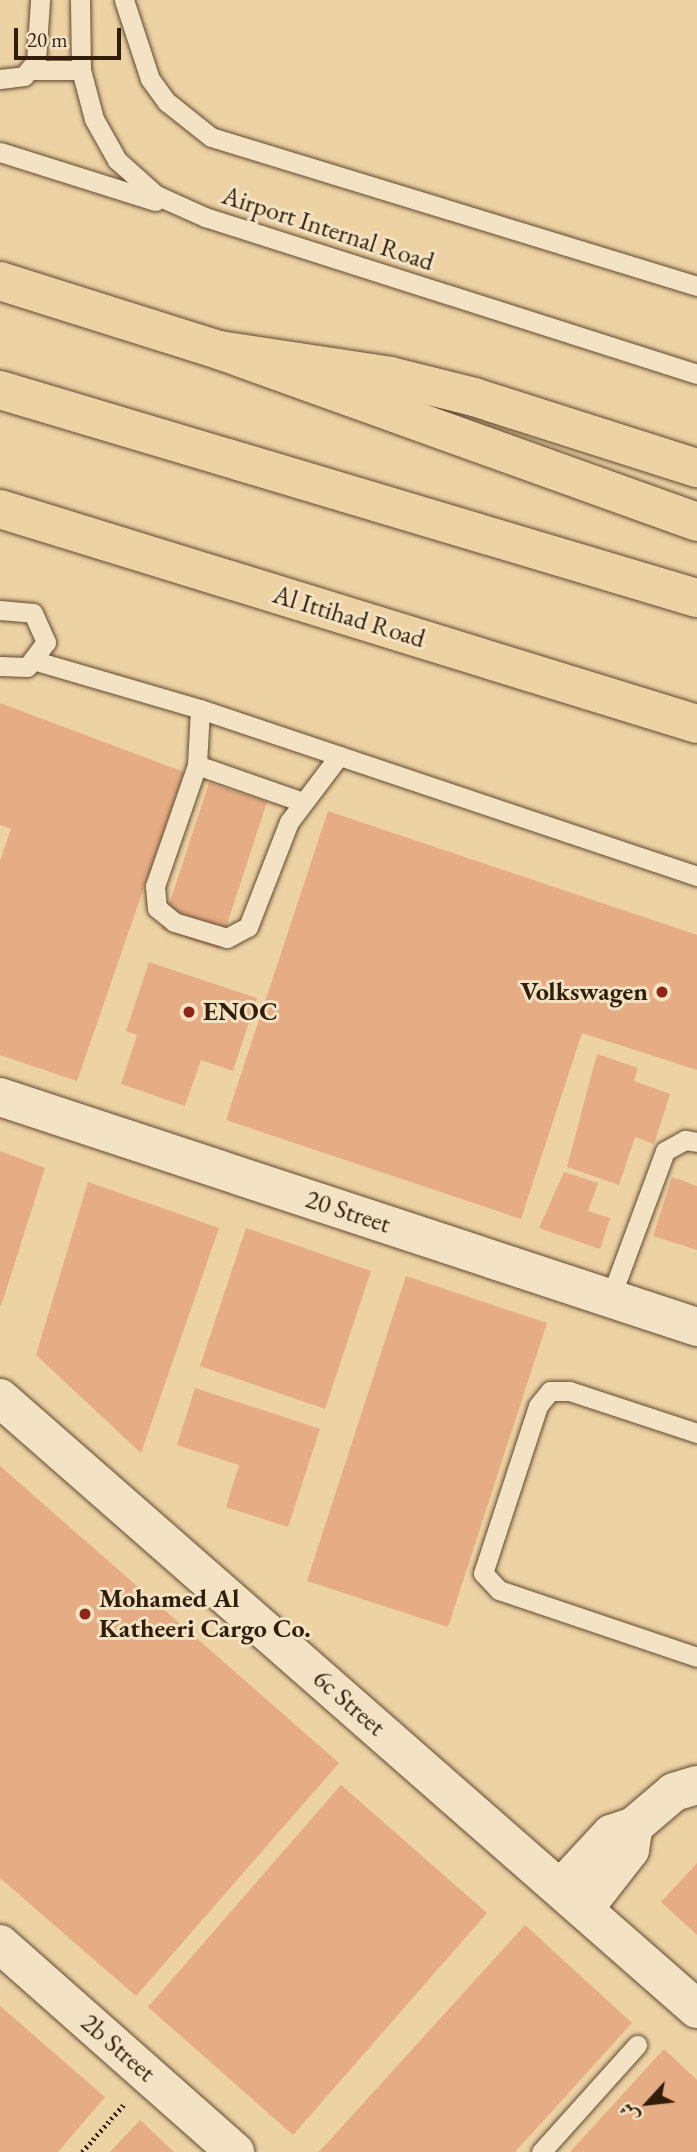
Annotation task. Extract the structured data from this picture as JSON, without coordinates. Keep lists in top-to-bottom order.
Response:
{
  "streets": {
    "main road": ["Al Ittihad Road"],
    "street": ["20 Street", "6c Street", "2b Street"],
    "lane": ["Airport Internal Road"]
  },
  "places": ["Volkswagen", "ENOC", "Mohamed Al Katheeri Cargo Co."],
  "scale_bar": "20 m",
  "north": "bottom left"
}
